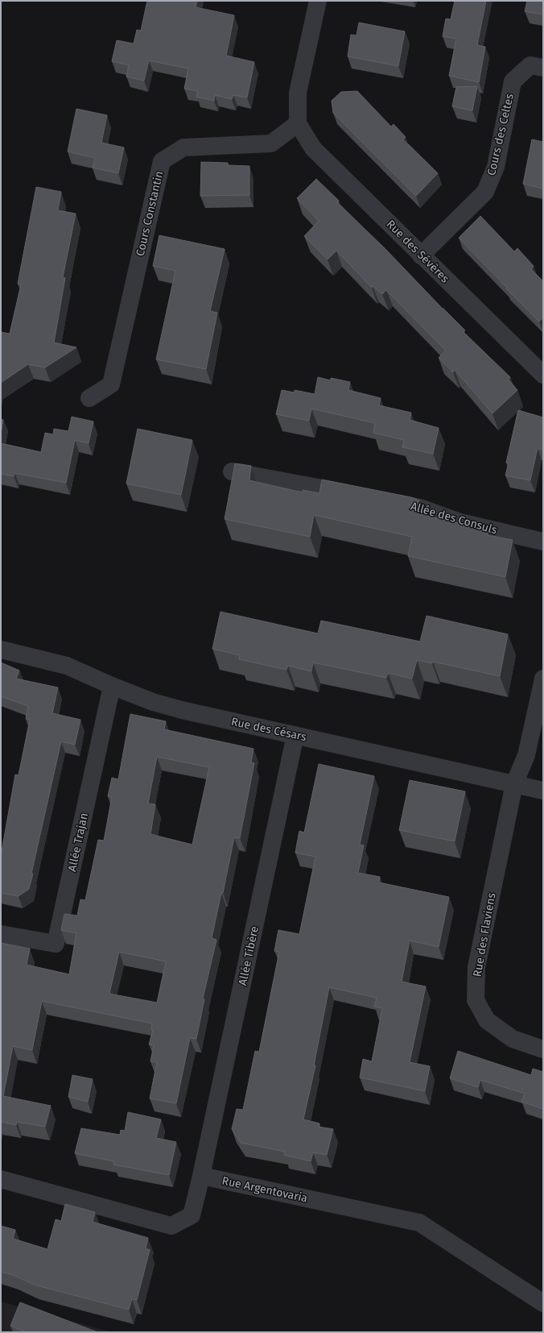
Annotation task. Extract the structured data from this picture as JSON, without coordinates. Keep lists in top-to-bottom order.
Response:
{
  "streets": {
    "street": [
      "Cours des Celtes",
      "Cours Constantin",
      "Rue des Sévères",
      "Allée des Consuls",
      "Rue des Césars",
      "Allée Trajan",
      "Rue des Flaviens",
      "Allée Tibère",
      "Rue Argentovaria"
    ]
  },
  "crossings": [
    ["Cours des Celtes", "Rue des Sévères"],
    ["Cours Constantin", "Rue des Sévères"],
    ["Rue des Césars", "Allée Trajan"],
    ["Rue des Césars", "Rue des Flaviens"],
    ["Rue des Césars", "Allée Tibère"],
    ["Allée Tibère", "Rue Argentovaria"]
  ]
}
